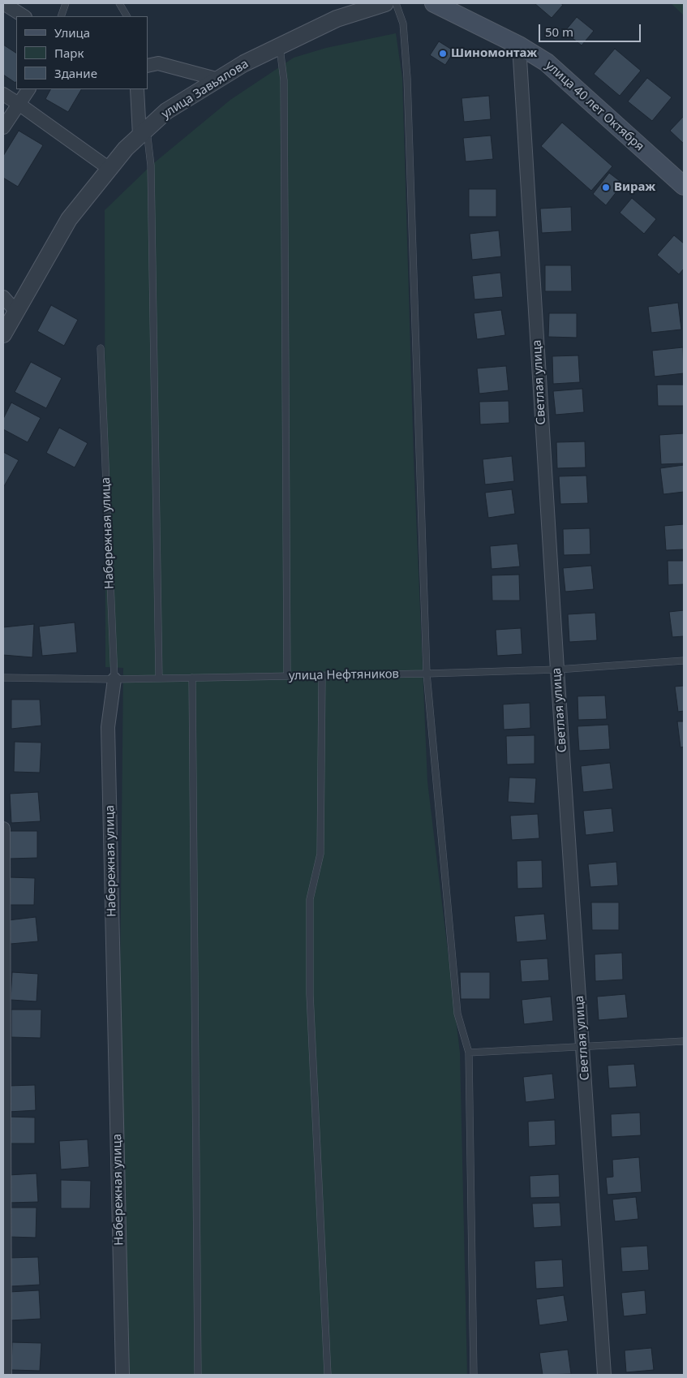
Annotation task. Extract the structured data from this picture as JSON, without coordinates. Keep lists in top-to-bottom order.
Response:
{
  "streets": {
    "main road": ["улица 40 лет Октября"],
    "street": ["улица Завьялова", "Светлая улица", "Набережная улица"],
    "lane": ["улица Нефтяников"]
  },
  "crossings": [
    ["улица 40 лет Октября", "Светлая улица"],
    ["Светлая улица", "улица Нефтяников"],
    ["Набережная улица", "улица Нефтяников"]
  ],
  "places": ["Шиномонтаж", "Вираж"],
  "legend": ["Улица", "Парк", "Здание"],
  "scale_bar": "50 m"
}
